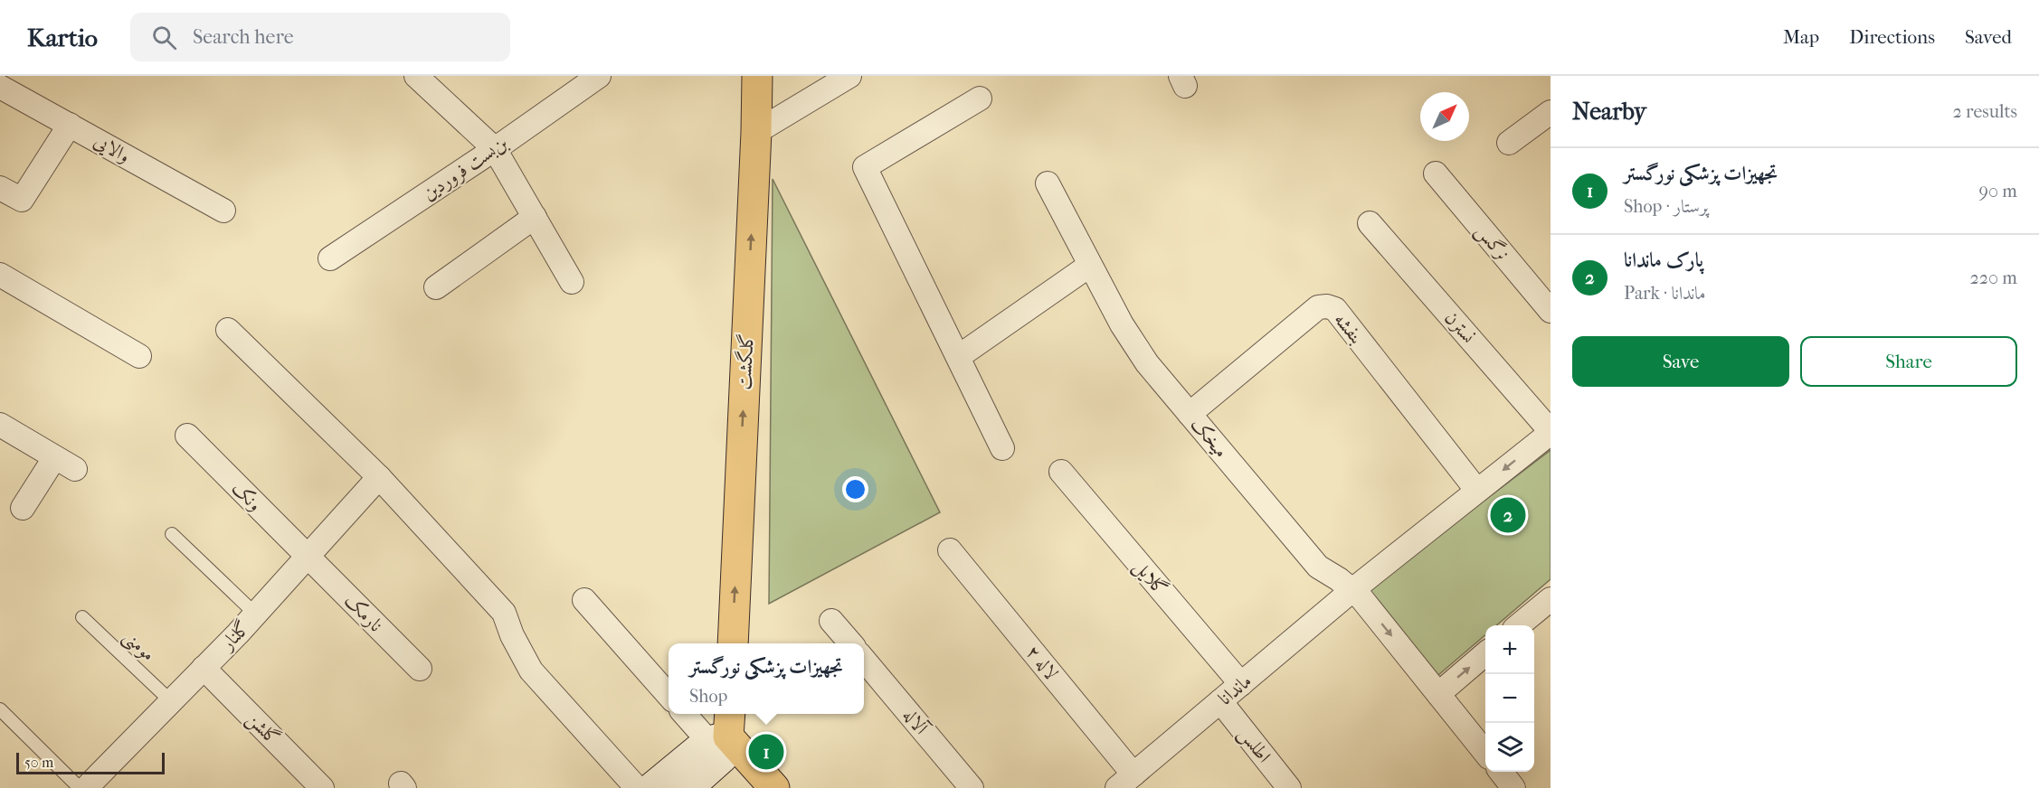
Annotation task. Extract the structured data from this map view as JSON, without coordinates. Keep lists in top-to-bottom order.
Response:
{
  "streets": {
    "main road": ["گلگشت"],
    "street": [
      "والایی",
      "بن‌بست فروردین",
      "نرگس",
      "نسترن",
      "بنفشه",
      "میخک",
      "ونک",
      "گلایل",
      "نارمک",
      "گلنار",
      "لاله ۲",
      "ماندانا",
      "آلاله",
      "گلشن",
      "اطلس"
    ],
    "lane": ["مومنی"]
  },
  "crossings": [
    ["نسترن", "ماندانا"],
    ["بنفشه", "میخک"],
    ["بنفشه", "ماندانا"],
    ["میخک", "ماندانا"],
    ["ونک", "نارمک"],
    ["ونک", "گلنار"],
    ["گلایل", "ماندانا"],
    ["نارمک", "گلنار"],
    ["گلنار", "مومنی"],
    ["گلنار", "گلشن"],
    ["لاله ۲", "ماندانا"],
    ["ماندانا", "اطلس"]
  ],
  "one_way": ["گلگشت"],
  "scale_bar": "50 m",
  "north": "top right",
  "page": {
    "header": "Kartio",
    "search": "Search here",
    "nav": ["Map", "Directions", "Saved"],
    "heading": ["Nearby", "2 results"],
    "list": [
      {
        "mark": "1",
        "name": "تجهیزات پزشکی نورگستر",
        "note": "Shop · پرستار",
        "value": "90 m"
      },
      {
        "mark": "2",
        "name": "پارک ماندانا",
        "note": "Park · ماندانا",
        "value": "220 m"
      }
    ],
    "buttons": ["Save", "Share"],
    "pins": ["2", "1"],
    "map_buttons": ["+", "−"],
    "popup": ["تجهیزات پزشکی نورگستر", "Shop"],
    "scale": "50 m"
  }
}
